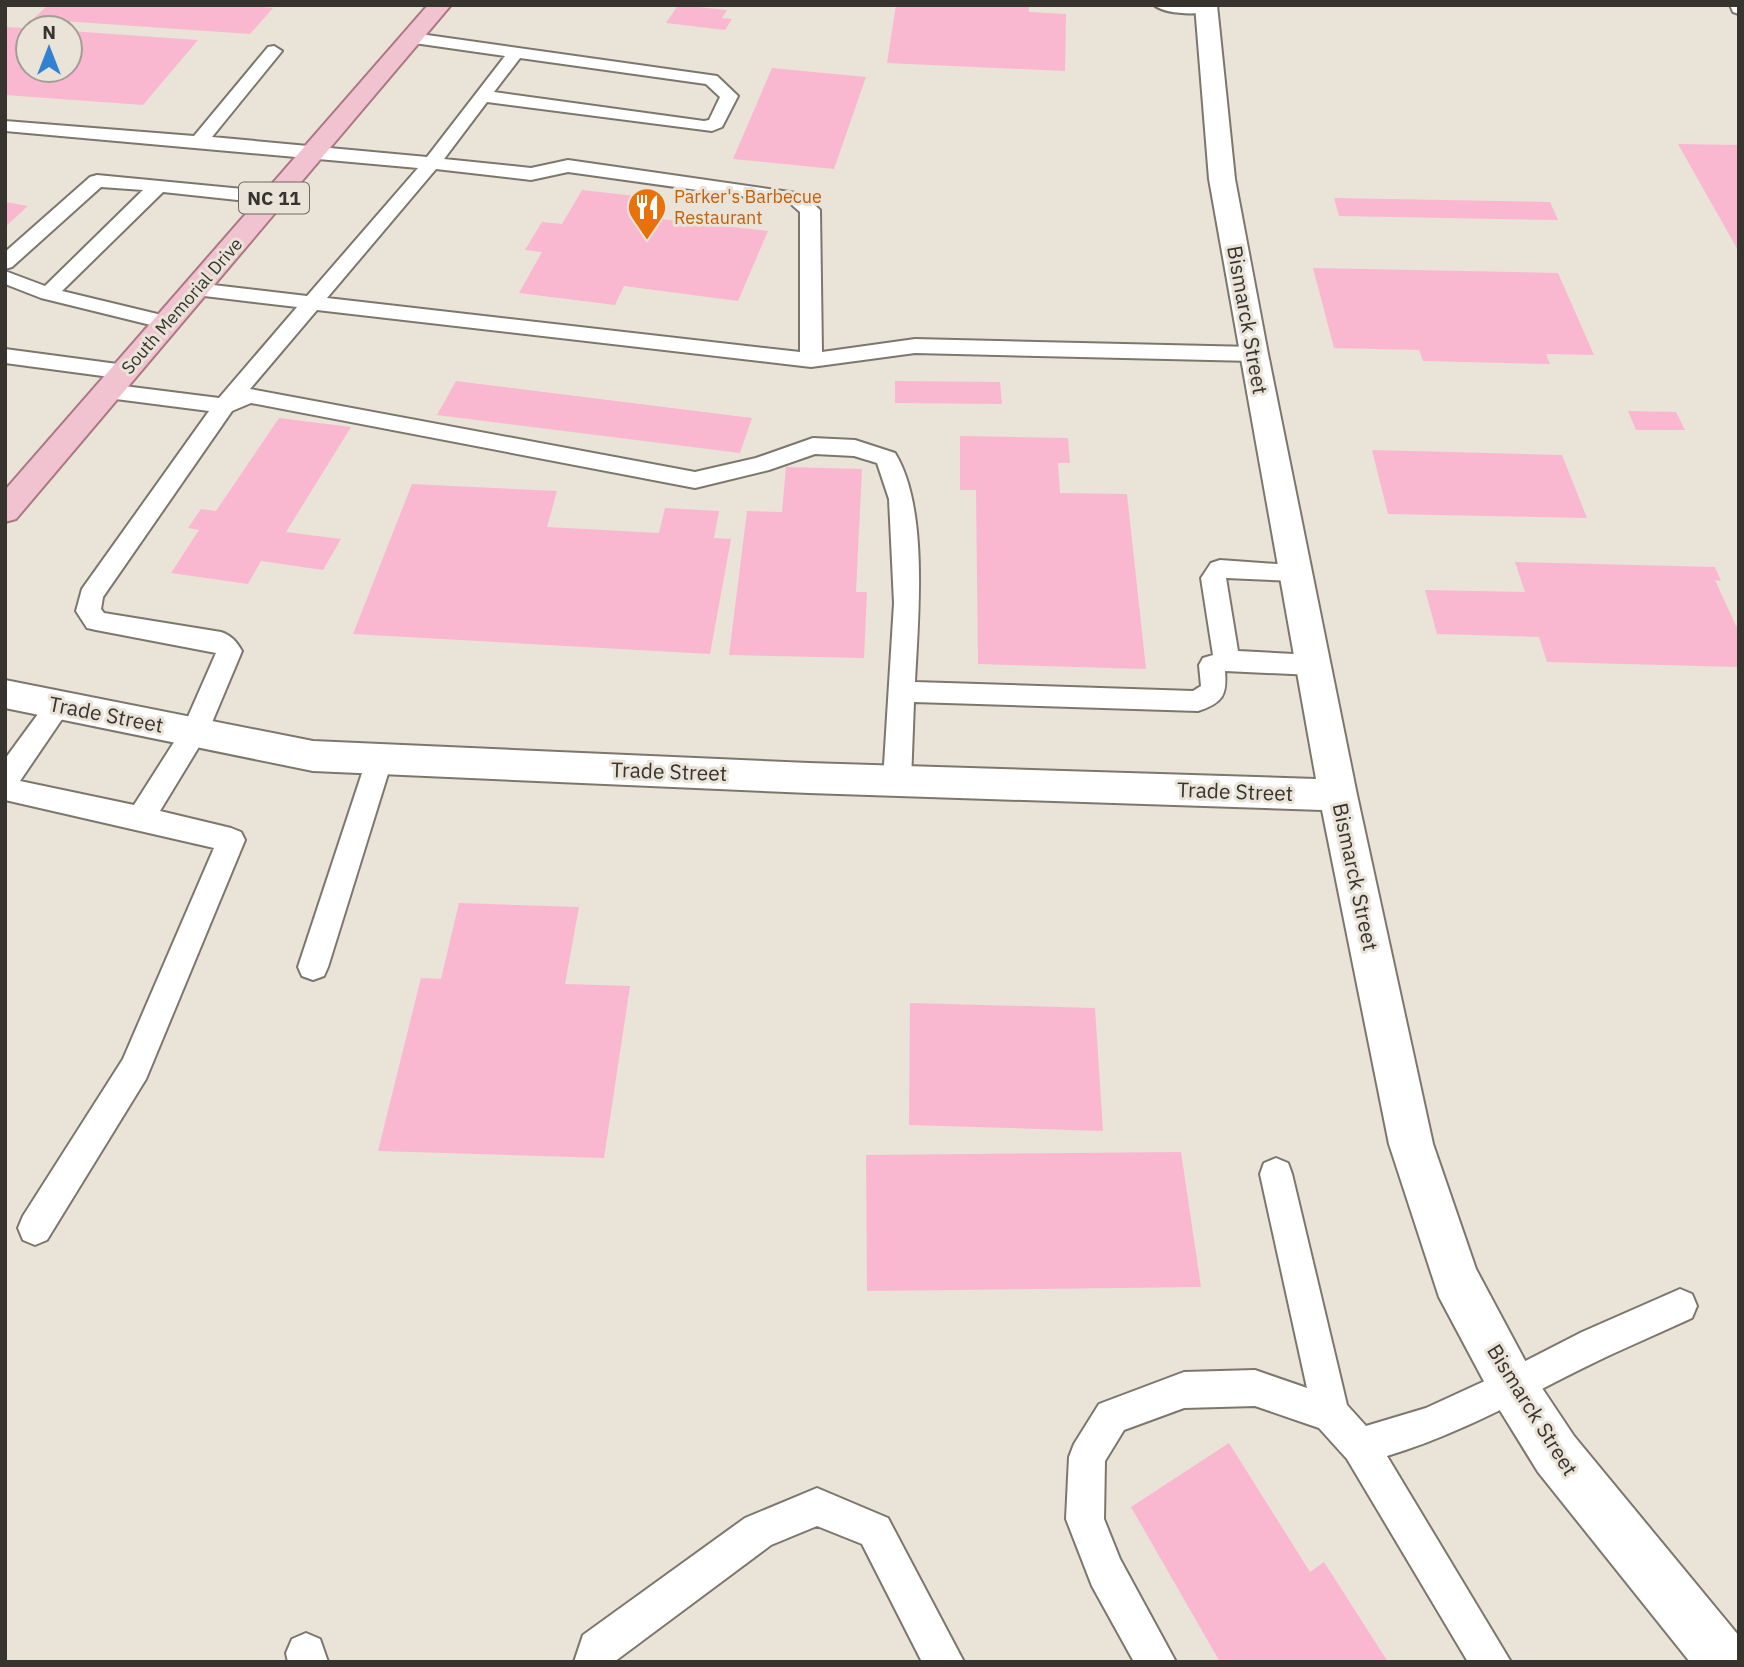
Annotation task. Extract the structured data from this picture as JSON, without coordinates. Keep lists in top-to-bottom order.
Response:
{
  "streets": {
    "main road": ["NC 11", "South Memorial Drive"],
    "street": ["Bismarck Street", "Trade Street"]
  },
  "crossings": [
    ["Bismarck Street", "Trade Street"]
  ],
  "places": {
    "restaurant": ["Parker's Barbecue Restaurant"]
  },
  "north": "top"
}
